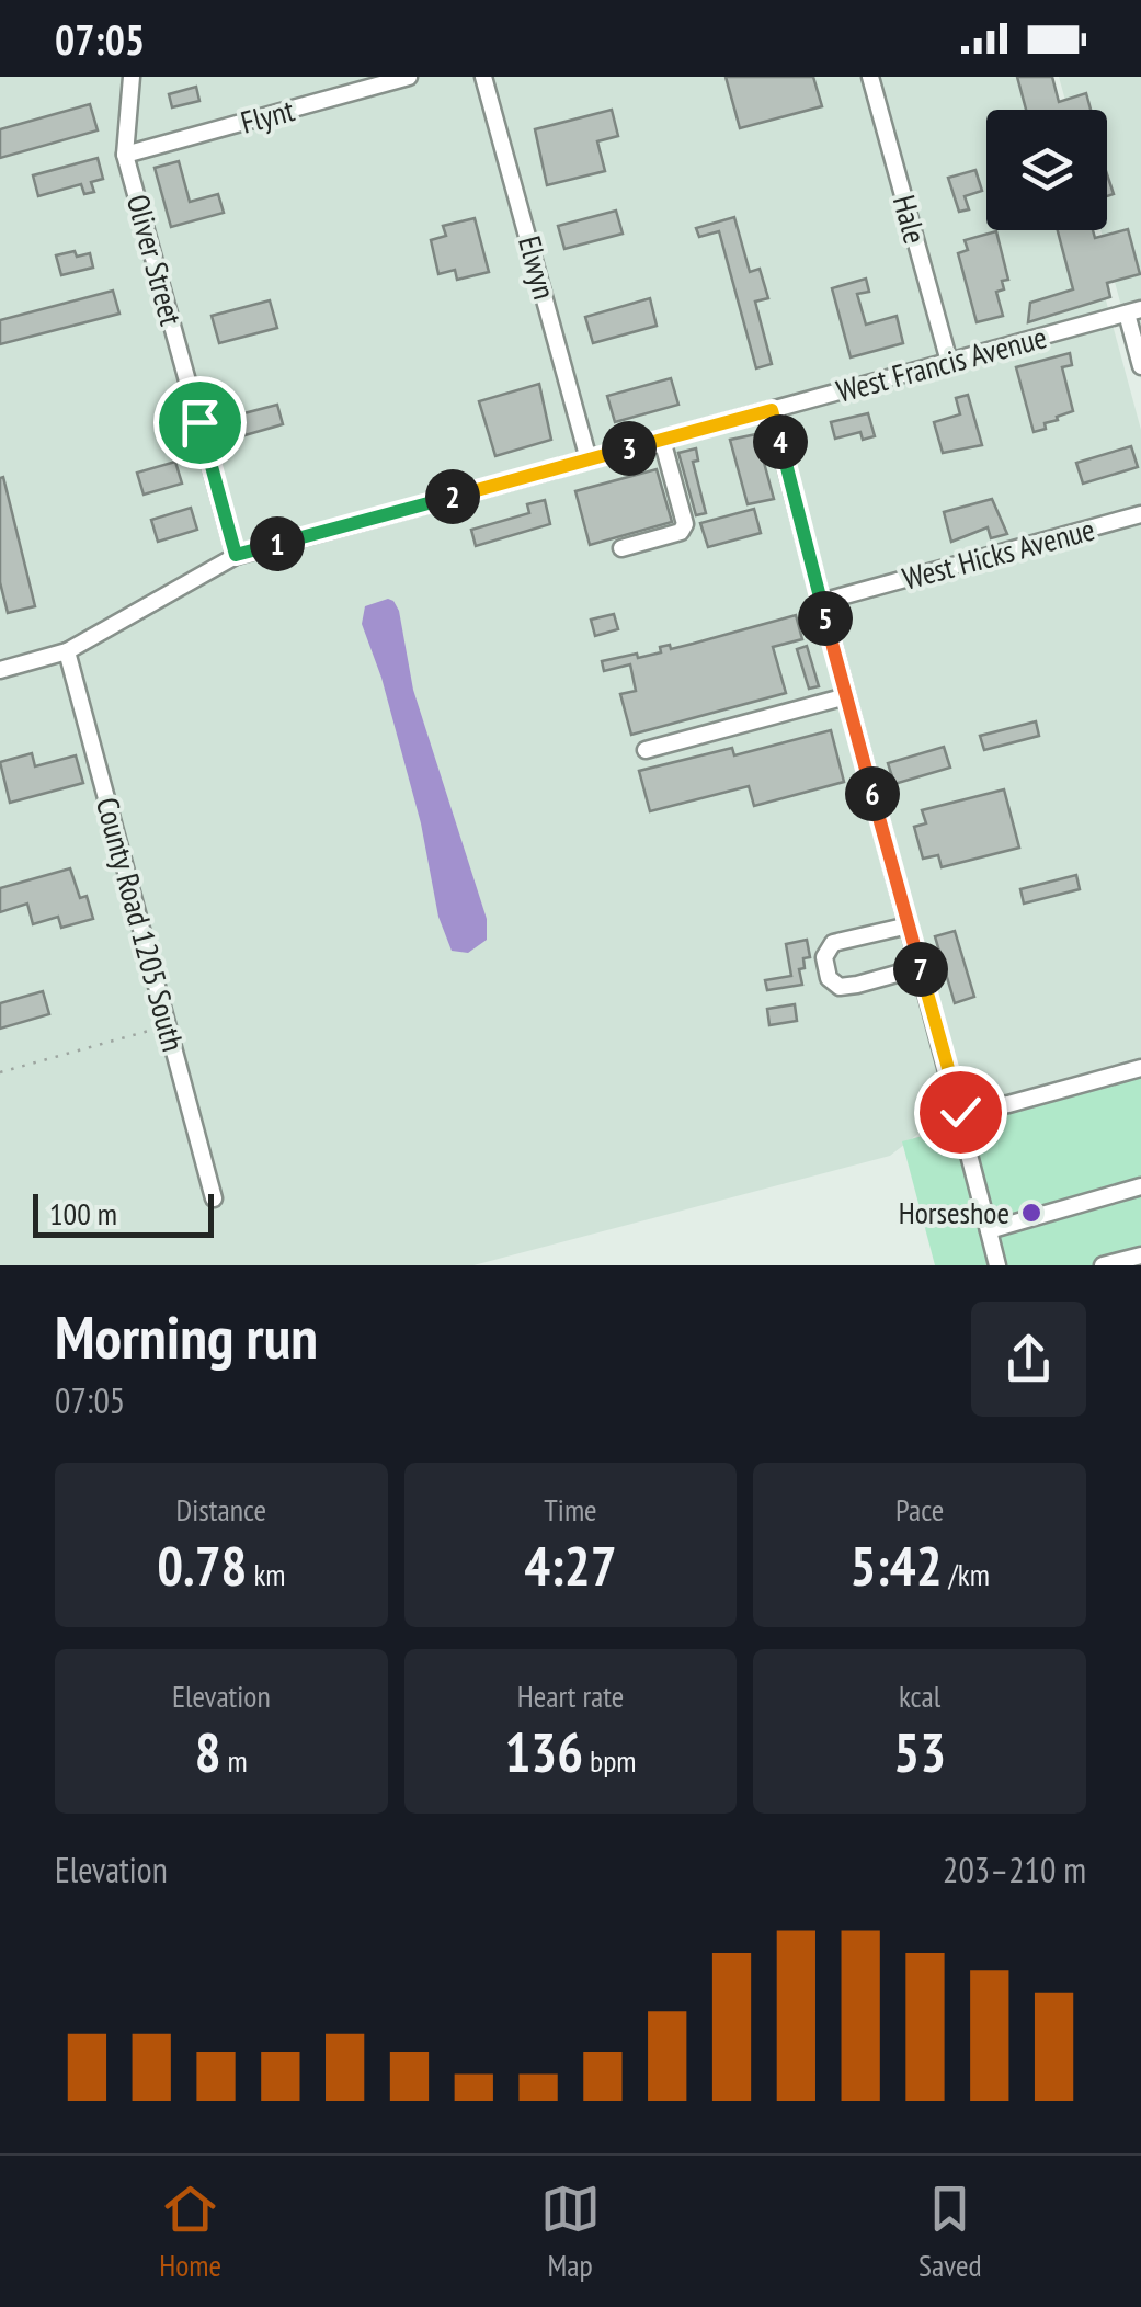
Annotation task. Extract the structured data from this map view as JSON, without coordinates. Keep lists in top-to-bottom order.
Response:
{
  "streets": {
    "street": [
      "Flynt",
      "Hale",
      "Oliver Street",
      "Elwyn",
      "West Francis Avenue",
      "West Hicks Avenue",
      "County Road 1205 South"
    ]
  },
  "crossings": [
    ["Flynt", "Oliver Street"],
    ["Hale", "West Francis Avenue"],
    ["Oliver Street", "West Francis Avenue"],
    ["Elwyn", "West Francis Avenue"],
    ["West Francis Avenue", "County Road 1205 South"]
  ],
  "places": ["Horseshoe"],
  "scale_bar": "100 m",
  "page": {
    "status": "07:05",
    "pins": [
      "4",
      "3",
      "2",
      "1",
      "5",
      "6",
      "7"
    ],
    "scale": "100 m",
    "heading": ["Morning run", "07:05"],
    "stats": [
      ["Distance", "0.78 km"],
      ["Time", "4:27"],
      ["Pace", "5:42 /km"],
      ["Elevation", "8 m"],
      ["Heart rate", "136 bpm"],
      ["kcal", "53"]
    ],
    "chart": ["Elevation", "203–210 m"],
    "tabs": ["Home", "Map", "Saved"]
  }
}
